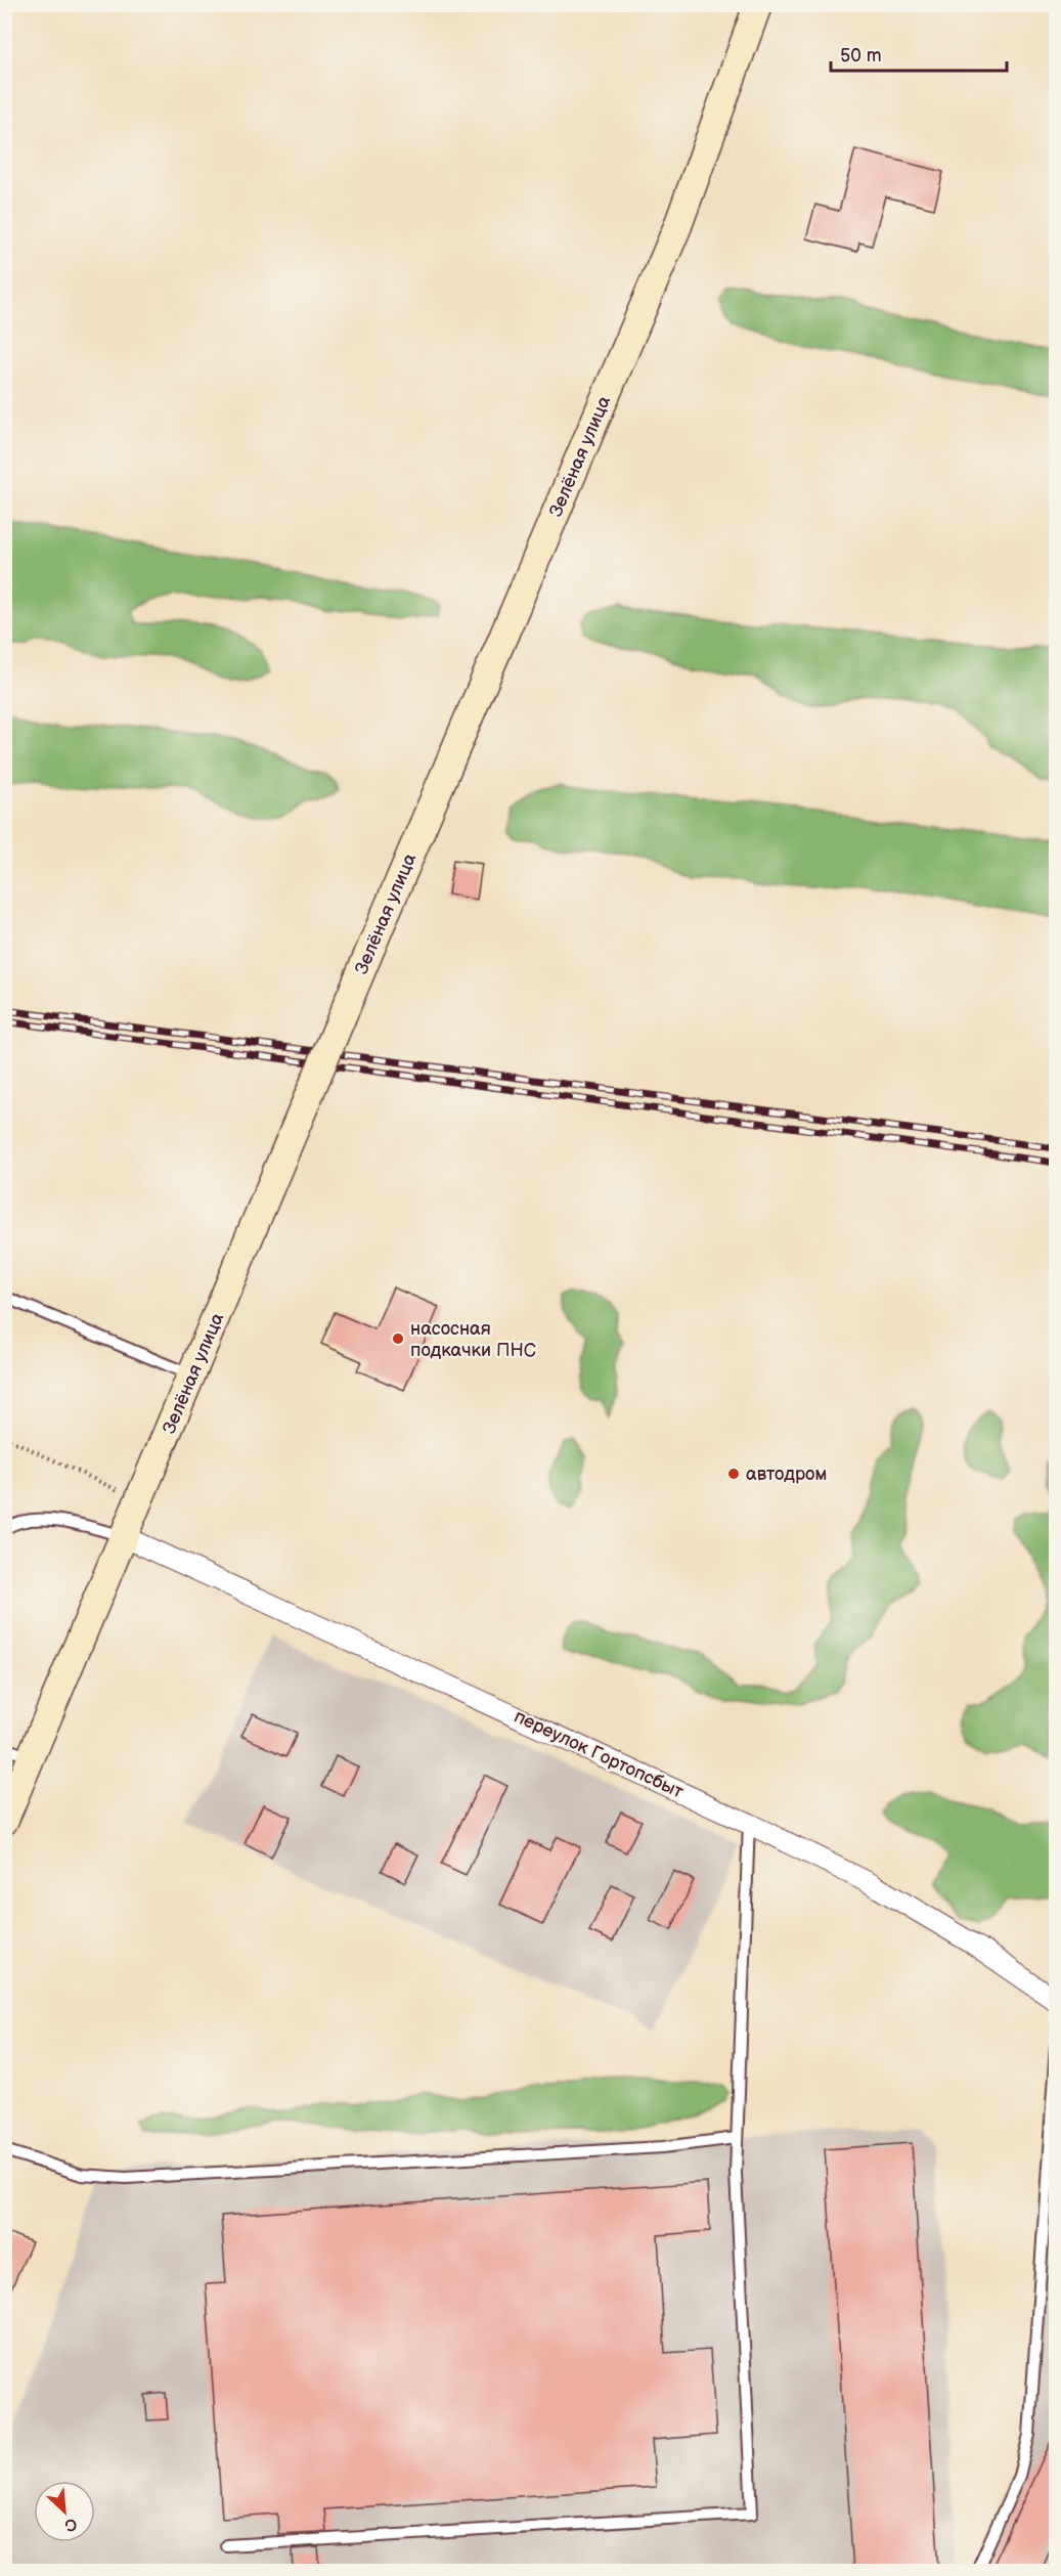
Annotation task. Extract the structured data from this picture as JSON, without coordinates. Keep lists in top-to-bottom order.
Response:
{
  "streets": {
    "street": ["Зелёная улица", "переулок Гортопсбыт"]
  },
  "crossings": [
    ["Зелёная улица", "переулок Гортопсбыт"]
  ],
  "places": ["насосная подкачки ПНС", "автодром"],
  "scale_bar": "50 m",
  "north": "bottom right"
}
